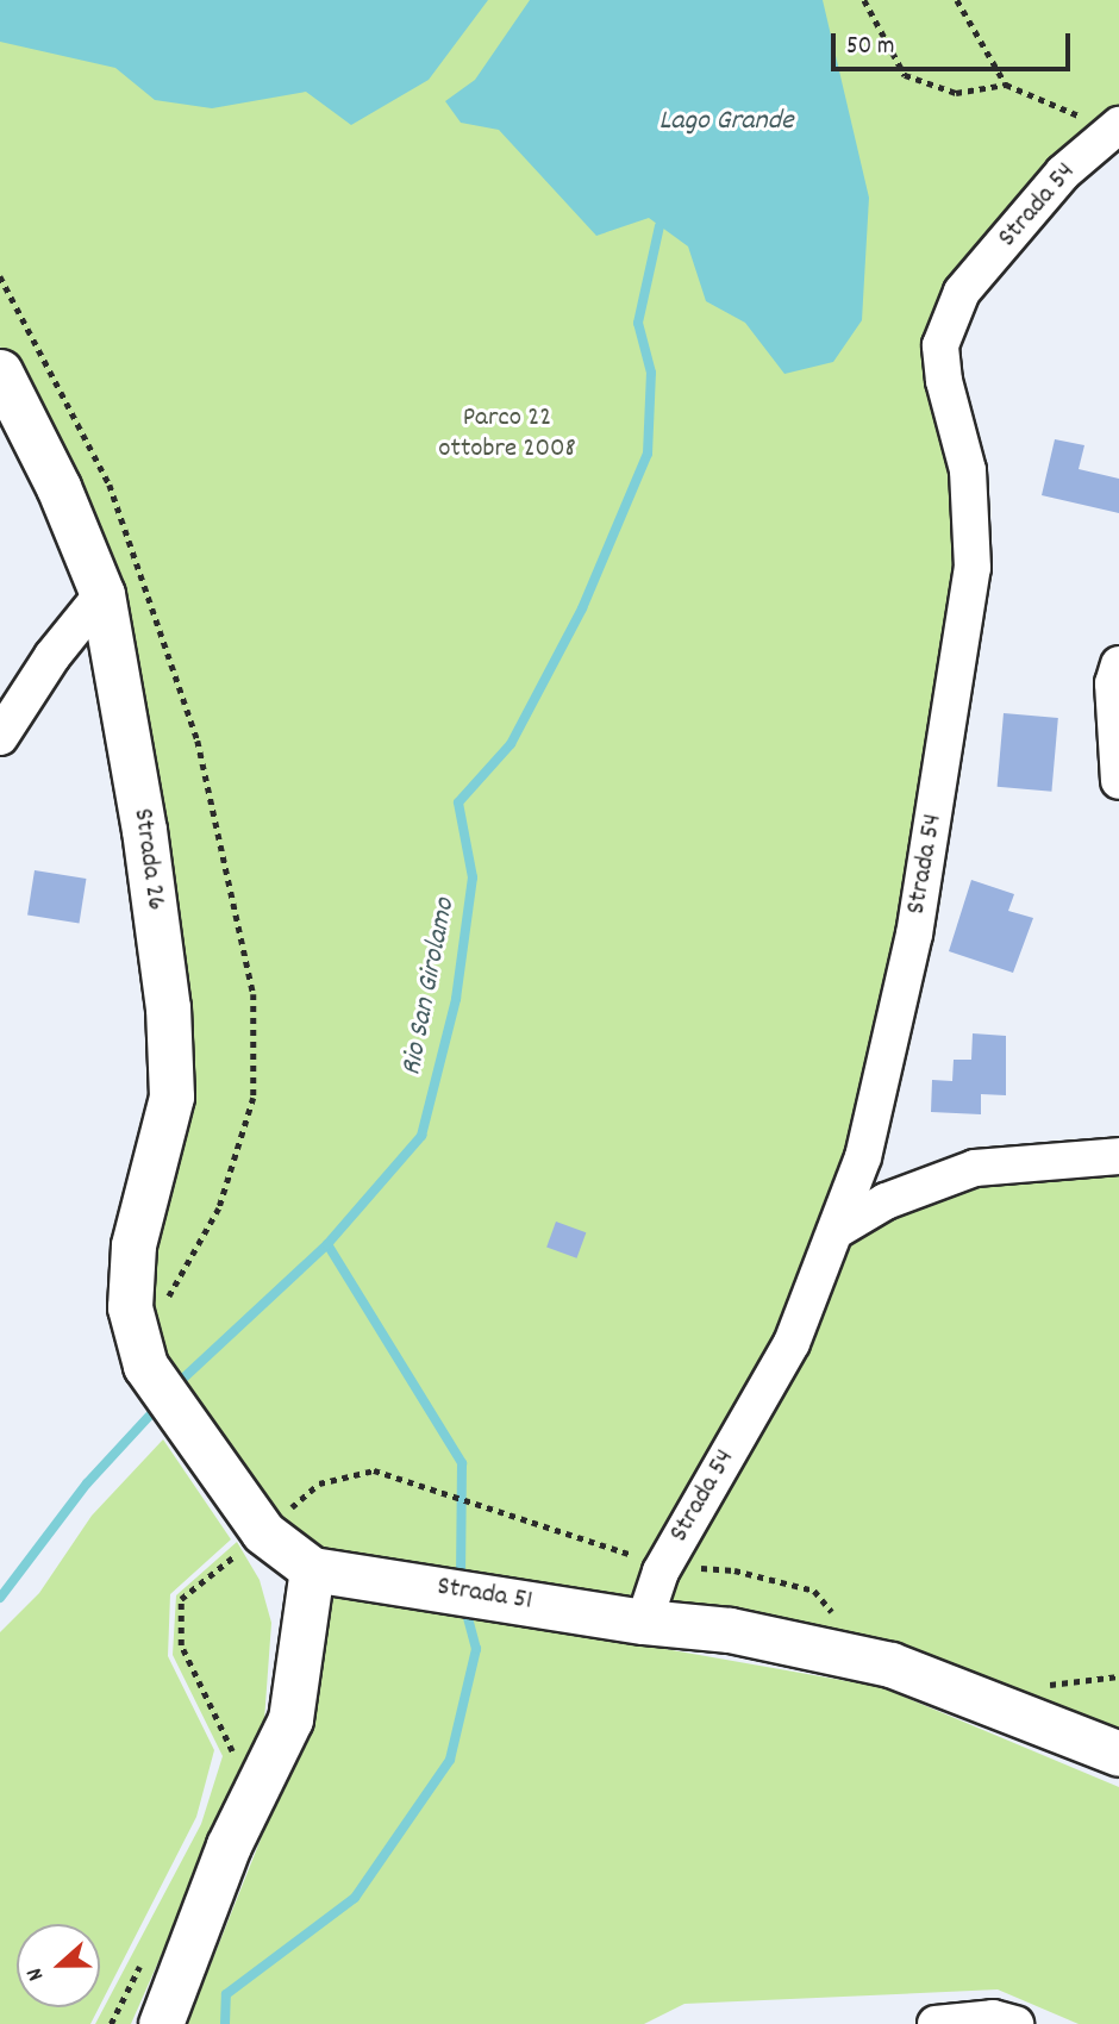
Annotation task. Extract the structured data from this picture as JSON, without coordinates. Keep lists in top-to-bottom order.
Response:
{
  "streets": {
    "street": ["Strada 54", "Strada 26", "Strada 51"]
  },
  "crossings": [
    ["Strada 54", "Strada 51"],
    ["Strada 26", "Strada 51"]
  ],
  "water": ["Lago Grande", "Rio San Girolamo"],
  "parks": ["Parco 22 ottobre 2008"],
  "scale_bar": "50 m",
  "north": "left"
}
